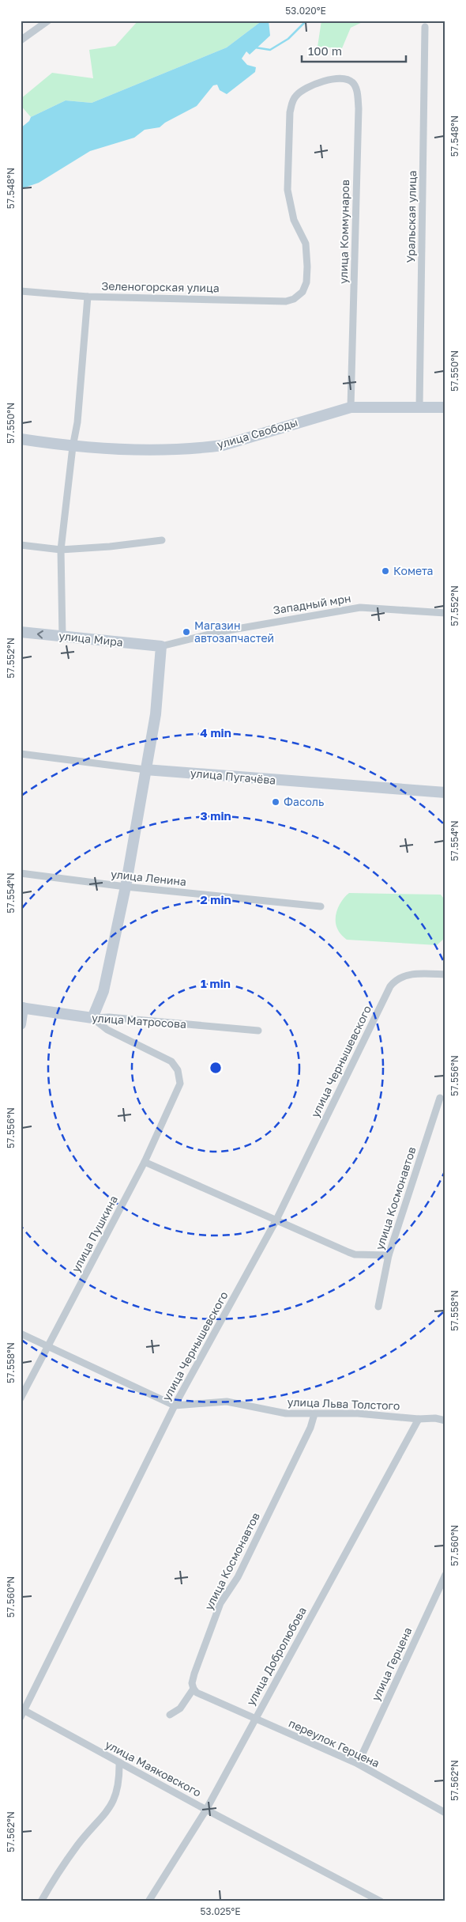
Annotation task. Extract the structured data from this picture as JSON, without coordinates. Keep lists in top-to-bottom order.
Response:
{
  "streets": {
    "street": [
      "Уральская улица",
      "улица Коммунаров",
      "Зеленогорская улица",
      "улица Свободы",
      "Западный мрн",
      "улица Мира",
      "улица Пугачёва",
      "улица Ленина",
      "улица Матросова",
      "улица Чернышевского",
      "улица Космонавтов",
      "улица Пушкина",
      "улица Льва Толстого",
      "улица Добролюбова",
      "улица Герцена",
      "переулок Герцена",
      "улица Маяковского"
    ]
  },
  "crossings": [
    ["Уральская улица", "улица Свободы"],
    ["улица Коммунаров", "Зеленогорская улица"],
    ["улица Коммунаров", "улица Свободы"],
    ["Западный мрн", "улица Мира"],
    ["улица Матросова", "улица Пушкина"],
    ["улица Чернышевского", "улица Льва Толстого"],
    ["улица Чернышевского", "улица Маяковского"],
    ["улица Космонавтов", "улица Льва Толстого"],
    ["улица Космонавтов", "переулок Герцена"],
    ["улица Пушкина", "улица Льва Толстого"],
    ["улица Льва Толстого", "улица Добролюбова"],
    ["улица Добролюбова", "переулок Герцена"],
    ["улица Добролюбова", "улица Маяковского"],
    ["улица Герцена", "переулок Герцена"]
  ],
  "places": ["Комета", "Магазин автозапчастей", "Фасоль"],
  "scale_bar": "100 m",
  "coordinates": [
    "53.020°E",
    "57.548°N",
    "57.550°N",
    "57.552°N",
    "57.554°N",
    "57.556°N",
    "57.558°N",
    "57.560°N",
    "57.562°N",
    "53.025°E"
  ],
  "rings": [
    "4 min",
    "3 min",
    "2 min",
    "1 min"
  ]
}
